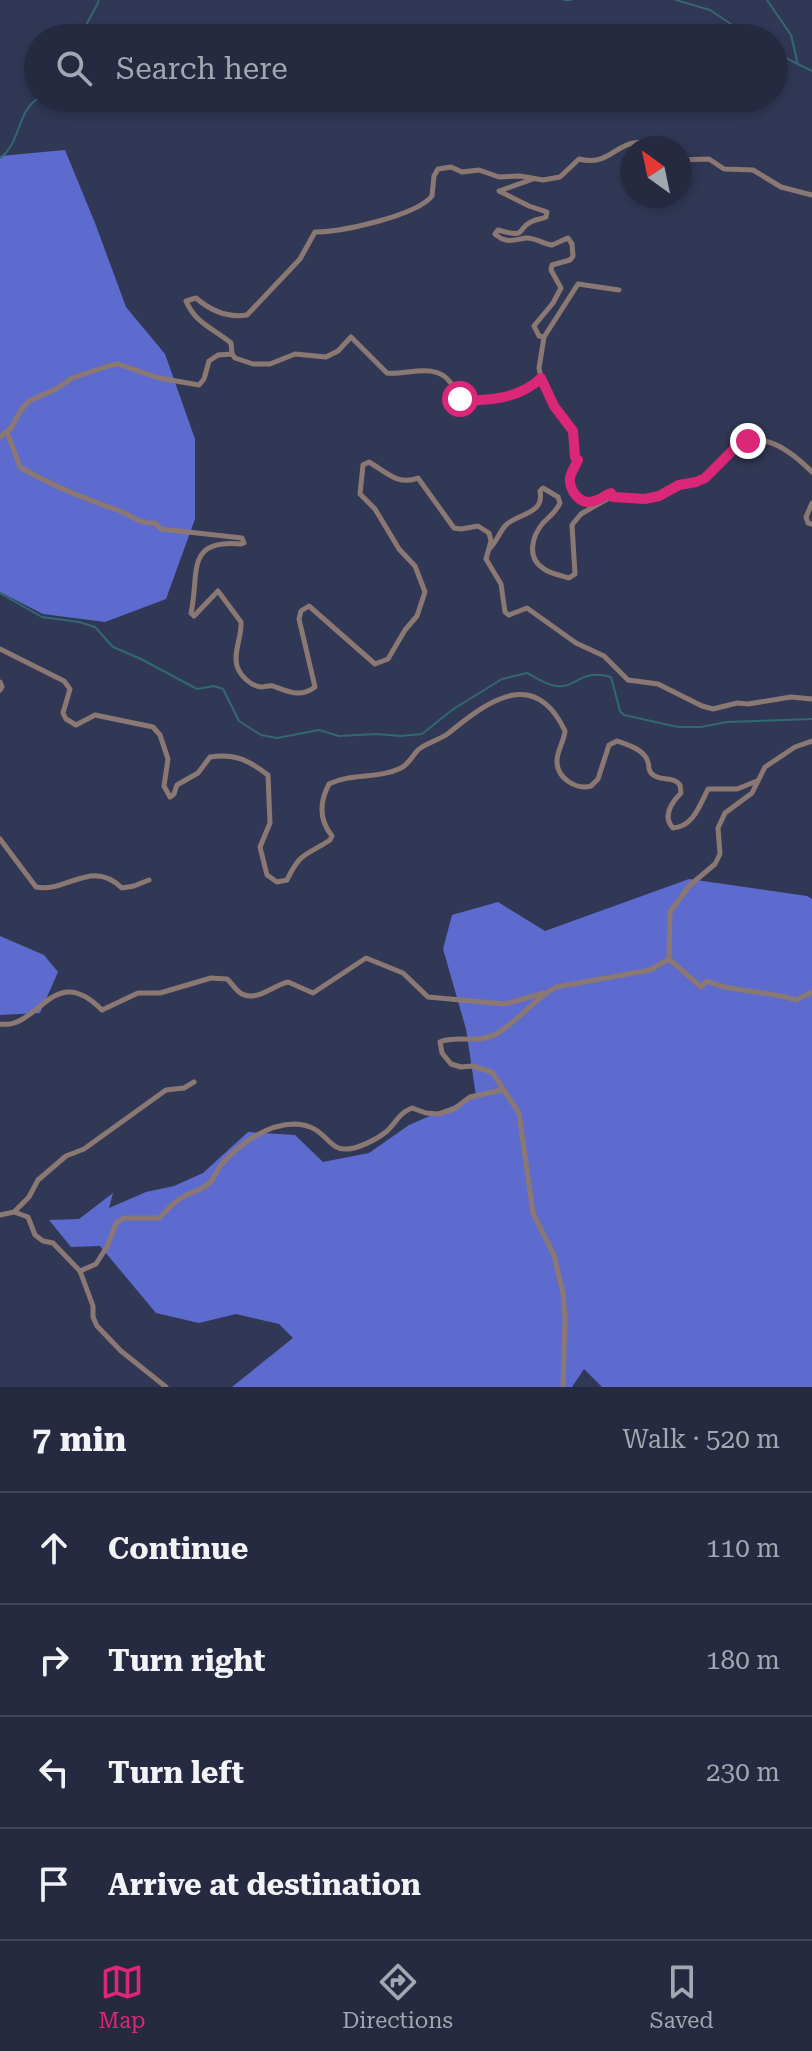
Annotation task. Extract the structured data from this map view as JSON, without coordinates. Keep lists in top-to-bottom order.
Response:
{
  "north": "top left",
  "page": {
    "search": "Search here",
    "heading": ["7 min", "Walk · 520 m"],
    "list": [
      ["Continue", "110 m"],
      ["Turn right", "180 m"],
      ["Turn left", "230 m"],
      "Arrive at destination"
    ],
    "nav": ["Map", "Directions", "Saved"]
  }
}
